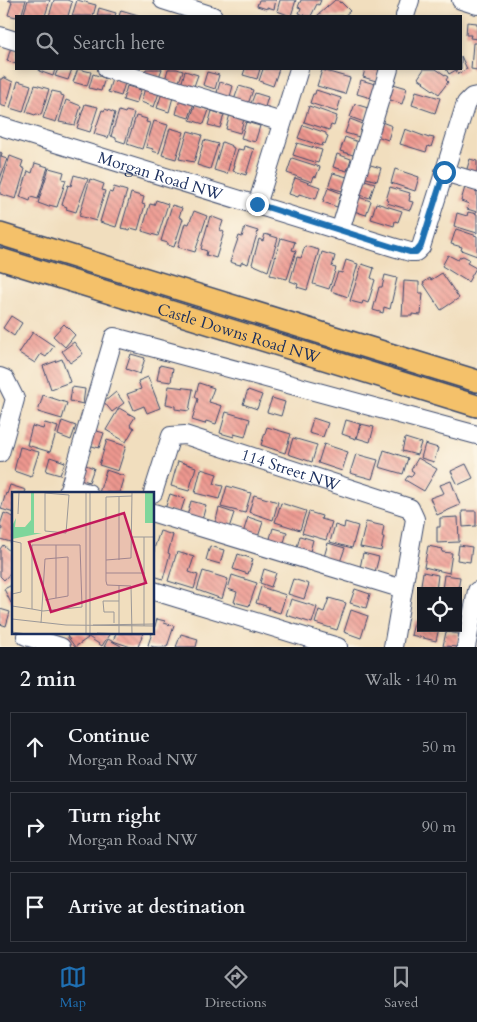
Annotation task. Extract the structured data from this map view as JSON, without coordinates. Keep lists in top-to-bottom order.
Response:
{
  "streets": {
    "main road": ["Castle Downs Road NW"],
    "street": ["Morgan Road NW", "114 Street NW"]
  },
  "page": {
    "search": "Search here",
    "heading": ["2 min", "Walk · 140 m"],
    "list": [
      ["Continue", "Morgan Road NW", "50 m"],
      ["Turn right", "Morgan Road NW", "90 m"],
      "Arrive at destination"
    ],
    "nav": ["Map", "Directions", "Saved"]
  }
}
